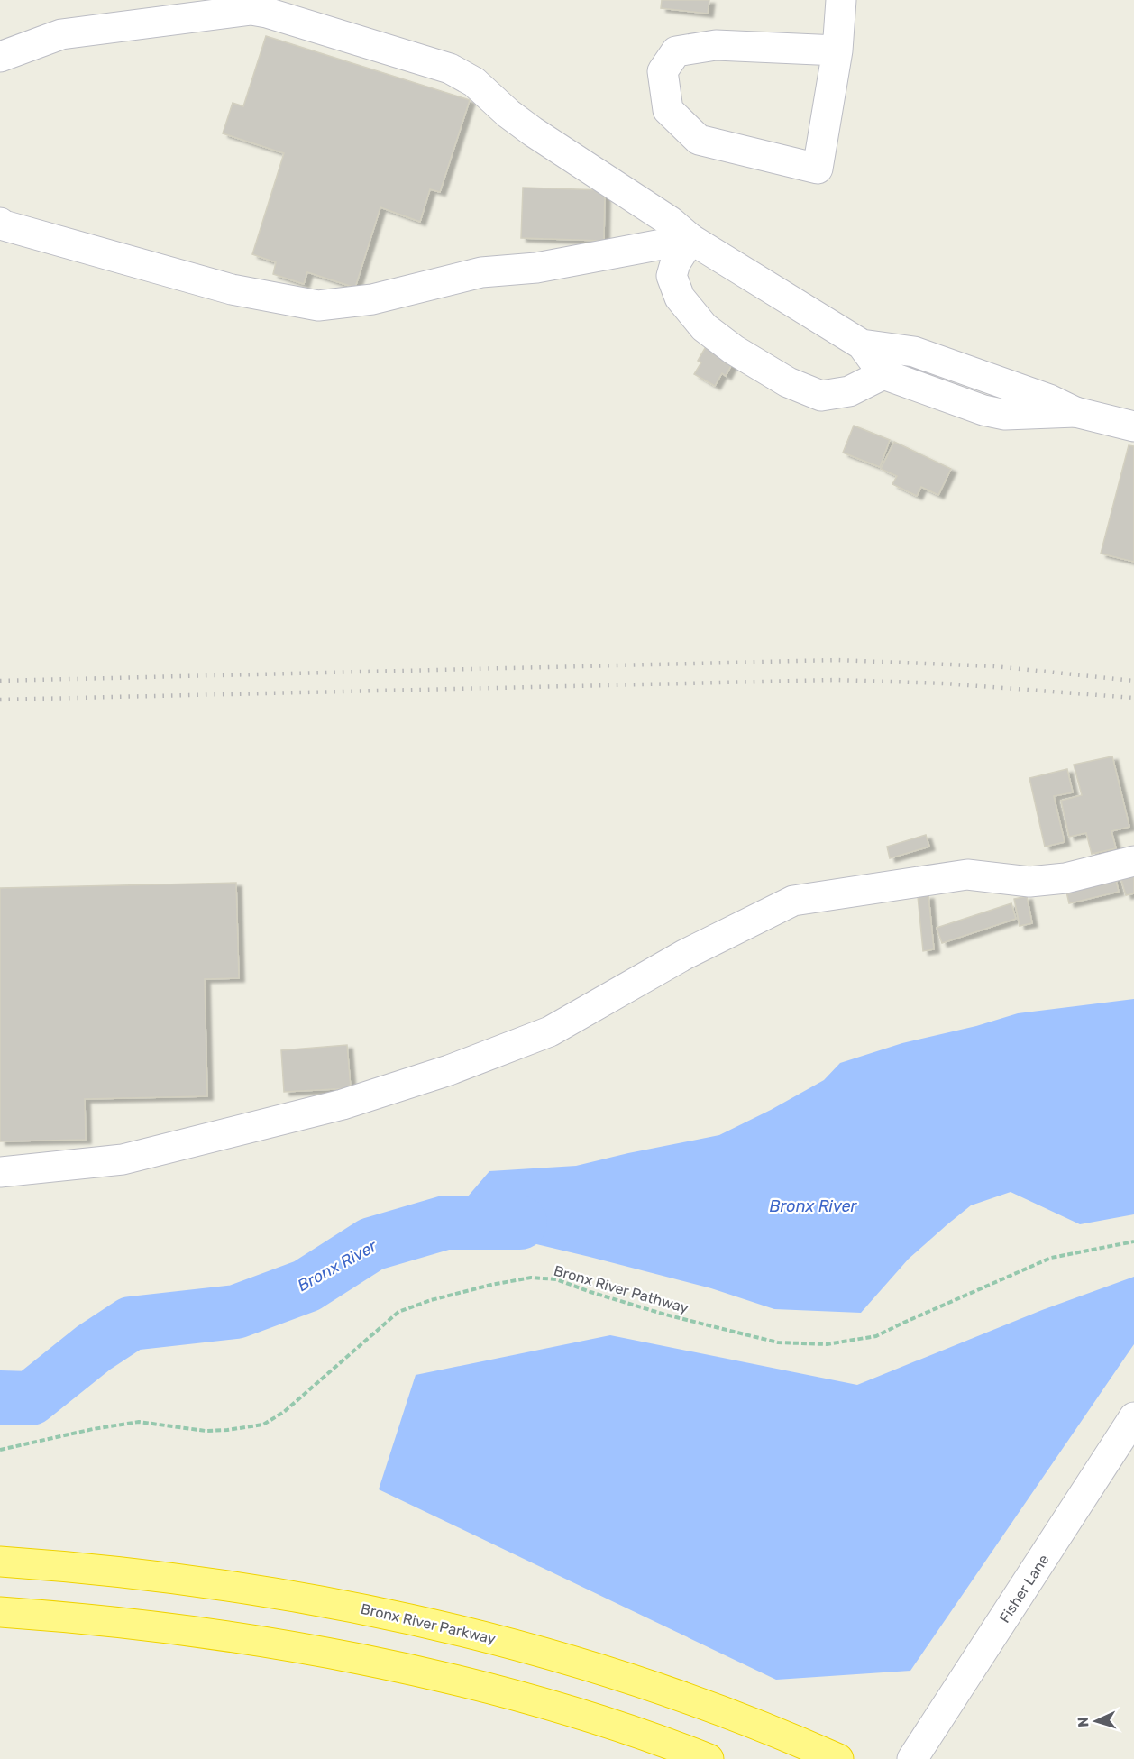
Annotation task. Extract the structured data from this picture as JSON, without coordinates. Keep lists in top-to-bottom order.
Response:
{
  "streets": {
    "highway": ["Bronx River Parkway"],
    "street": ["Fisher Lane"],
    "path": ["Bronx River Pathway"]
  },
  "water": ["Bronx River"],
  "north": "left"
}
